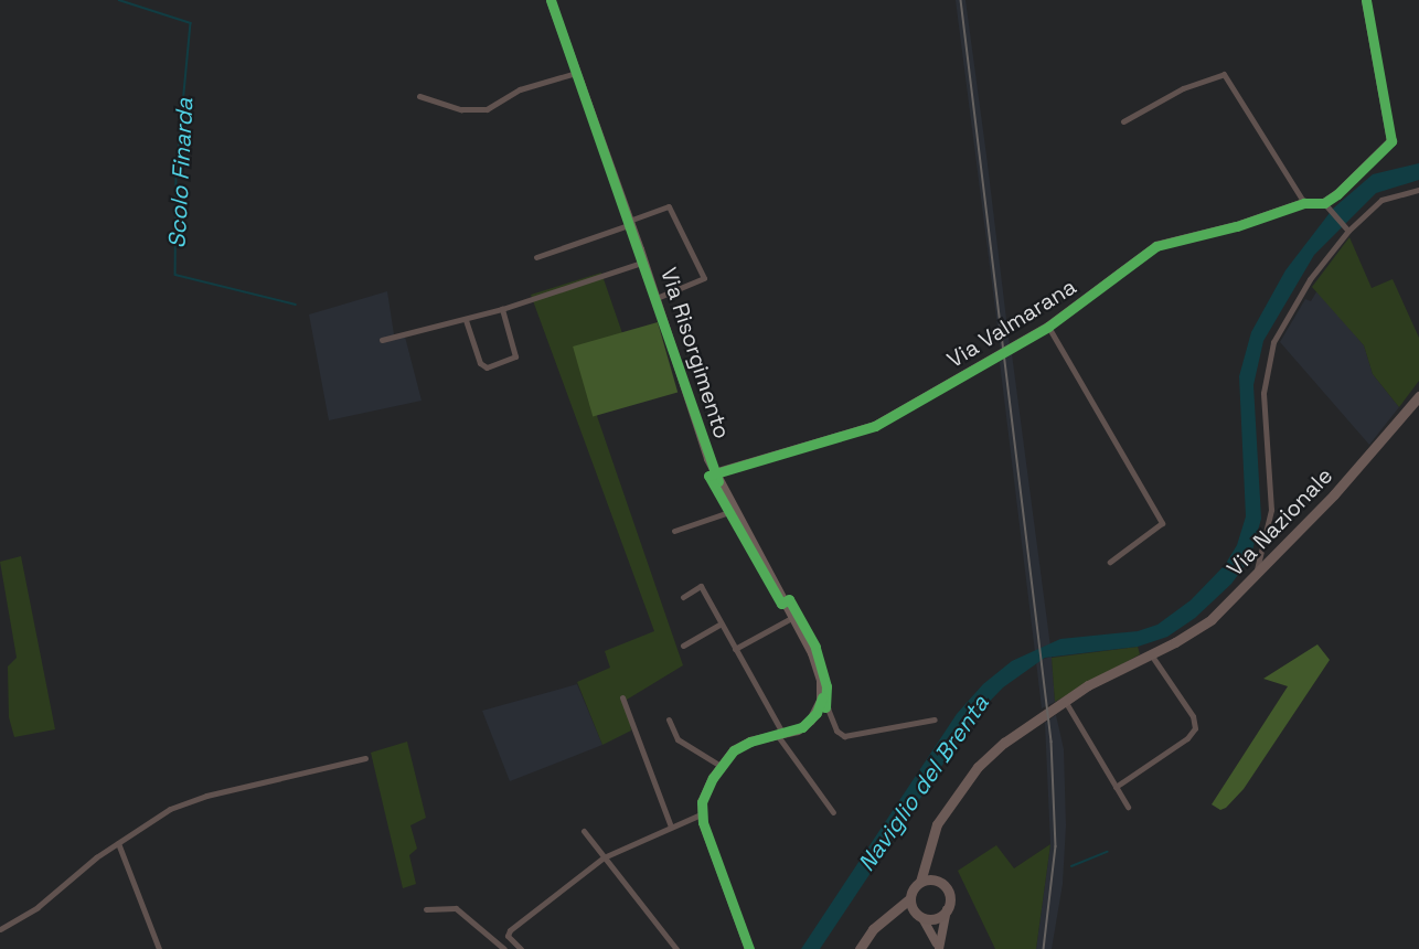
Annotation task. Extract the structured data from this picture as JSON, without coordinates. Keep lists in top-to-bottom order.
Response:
{
  "streets": {
    "main road": ["Via Nazionale"],
    "street": ["Via Valmarana", "Via Risorgimento"]
  },
  "crossings": [
    ["Via Valmarana", "Via Risorgimento"]
  ],
  "water": ["Scolo Finarda", "Naviglio del Brenta"]
}
